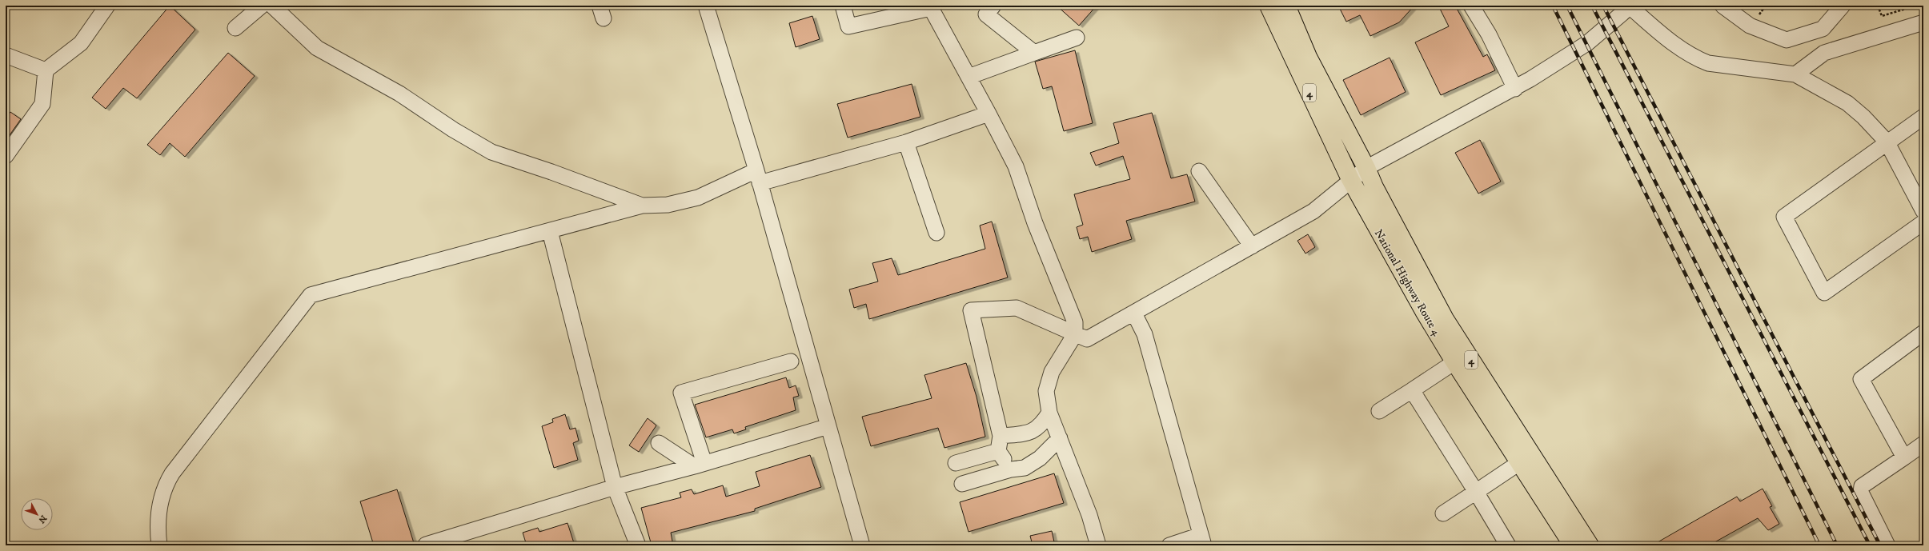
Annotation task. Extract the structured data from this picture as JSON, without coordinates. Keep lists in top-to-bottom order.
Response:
{
  "streets": {
    "highway": ["4", "National Highway Route 4"]
  },
  "north": "bottom right"
}
